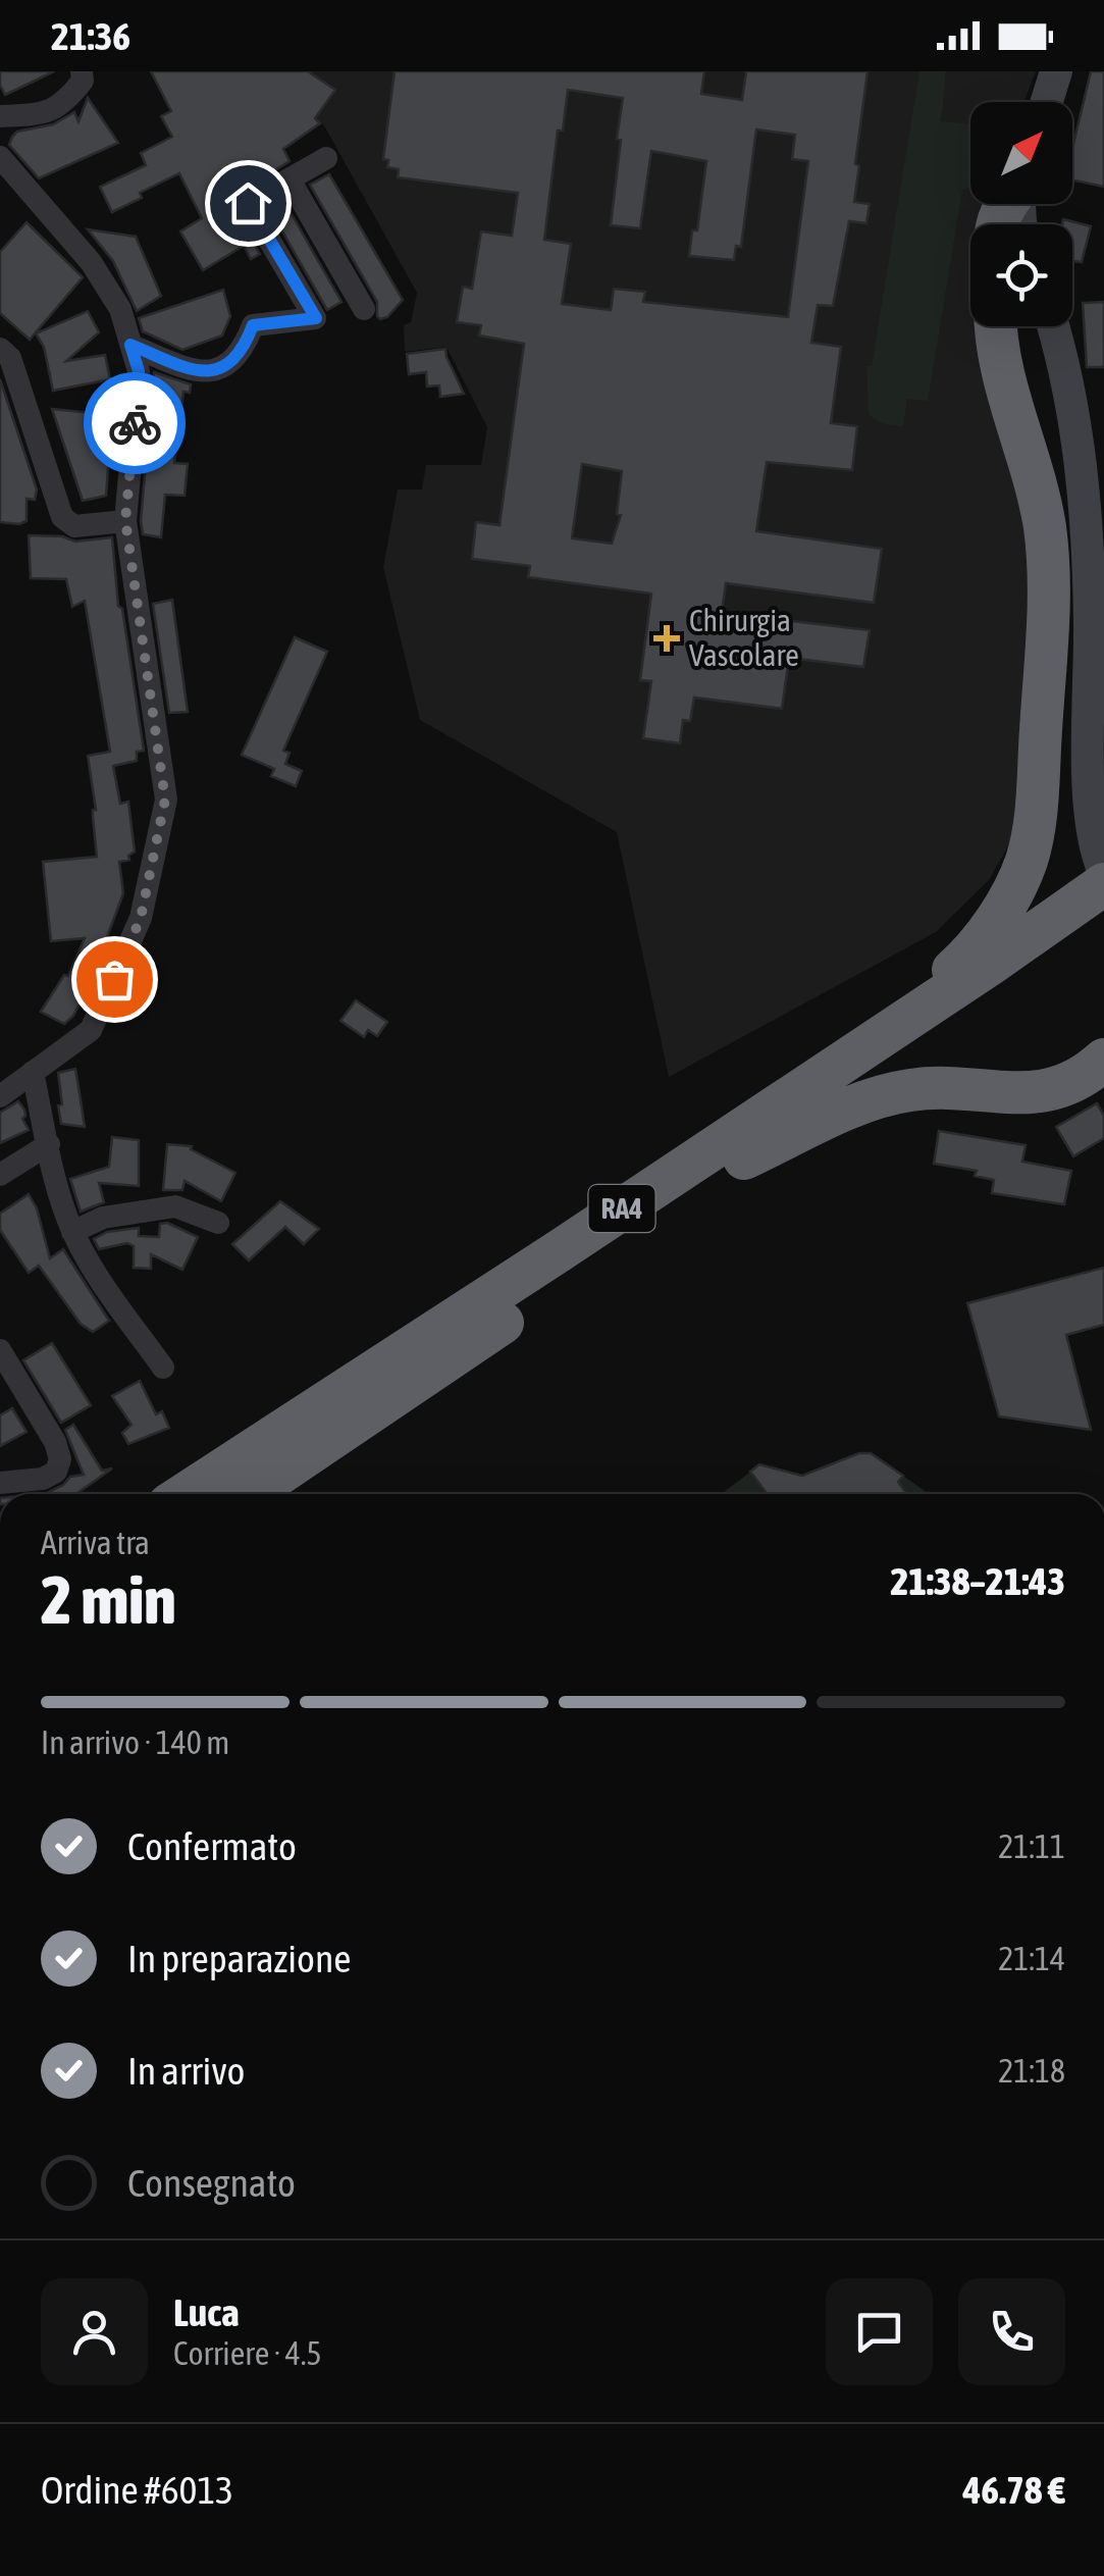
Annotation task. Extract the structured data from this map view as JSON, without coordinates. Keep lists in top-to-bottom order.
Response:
{
  "streets": {
    "highway": ["RA4"]
  },
  "places": {
    "health": ["Chirurgia Vascolare"]
  },
  "north": "top right",
  "page": {
    "status": "21:36",
    "heading": ["2 min", "Arriva tra", "21:38–21:43"],
    "panel": [
      "Luca",
      "Corriere · 4.5",
      "Ordine #6013",
      "46.78 €"
    ],
    "bar": "In arrivo · 140 m",
    "list": [
      ["Confermato", "21:11"],
      ["In preparazione", "21:14"],
      ["In arrivo", "21:18"],
      "Consegnato"
    ]
  }
}
